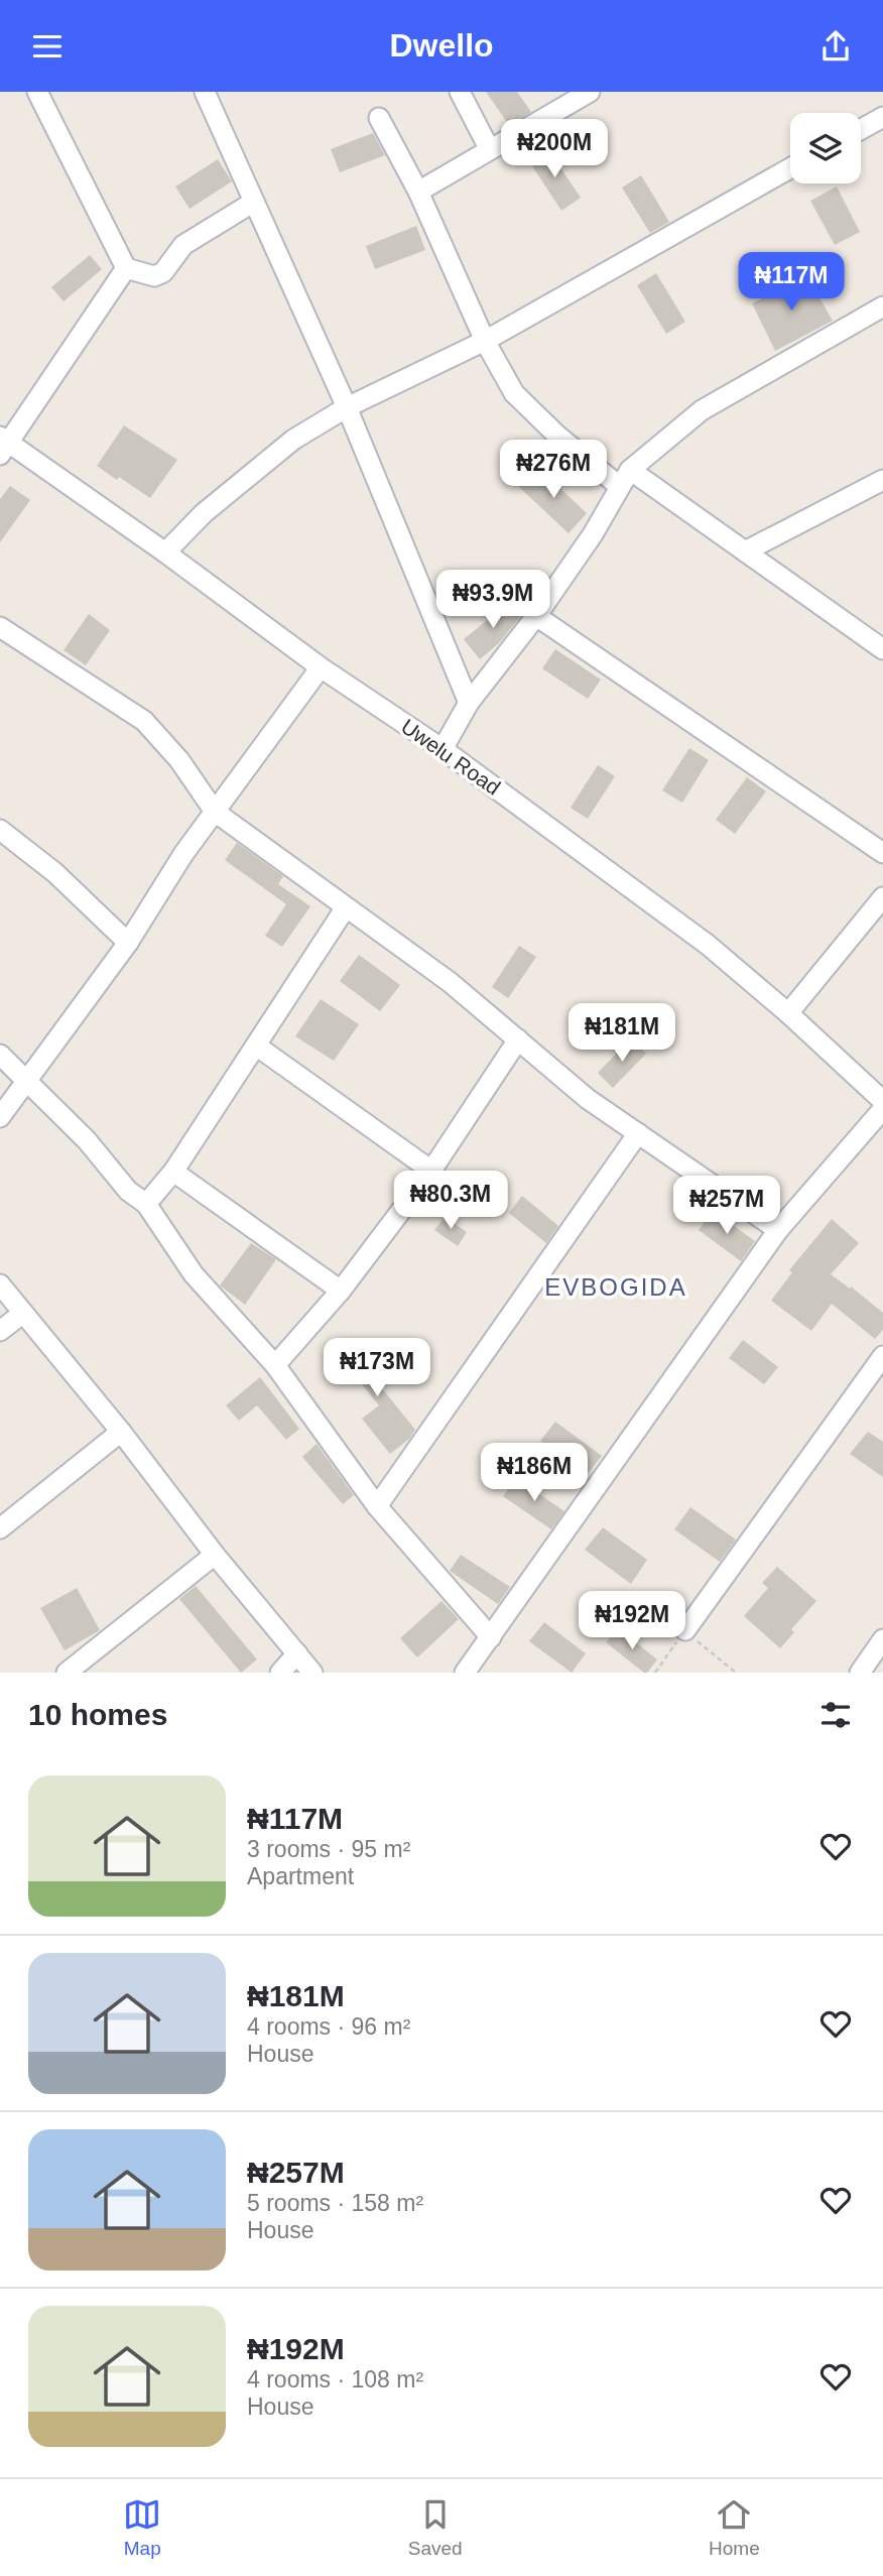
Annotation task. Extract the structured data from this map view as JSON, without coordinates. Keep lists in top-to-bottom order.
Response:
{
  "streets": {
    "street": ["Uwelu Road"]
  },
  "districts": ["EVBOGIDA"],
  "page": {
    "header": "Dwello",
    "price": [
      "₦200M",
      "₦117M",
      "₦276M",
      "₦93.9M",
      "₦181M",
      "₦80.3M",
      "₦257M",
      "₦173M",
      "₦186M",
      "₦192M"
    ],
    "heading": "10 homes",
    "list": [
      {
        "name": "₦117M",
        "note": "3 rooms · 95 m² · Apartment"
      },
      {
        "name": "₦181M",
        "note": "4 rooms · 96 m² · House"
      },
      {
        "name": "₦257M",
        "note": "5 rooms · 158 m² · House"
      },
      {
        "name": "₦192M",
        "note": "4 rooms · 108 m² · House"
      }
    ],
    "tabs": ["Map", "Saved", "Home"]
  }
}
